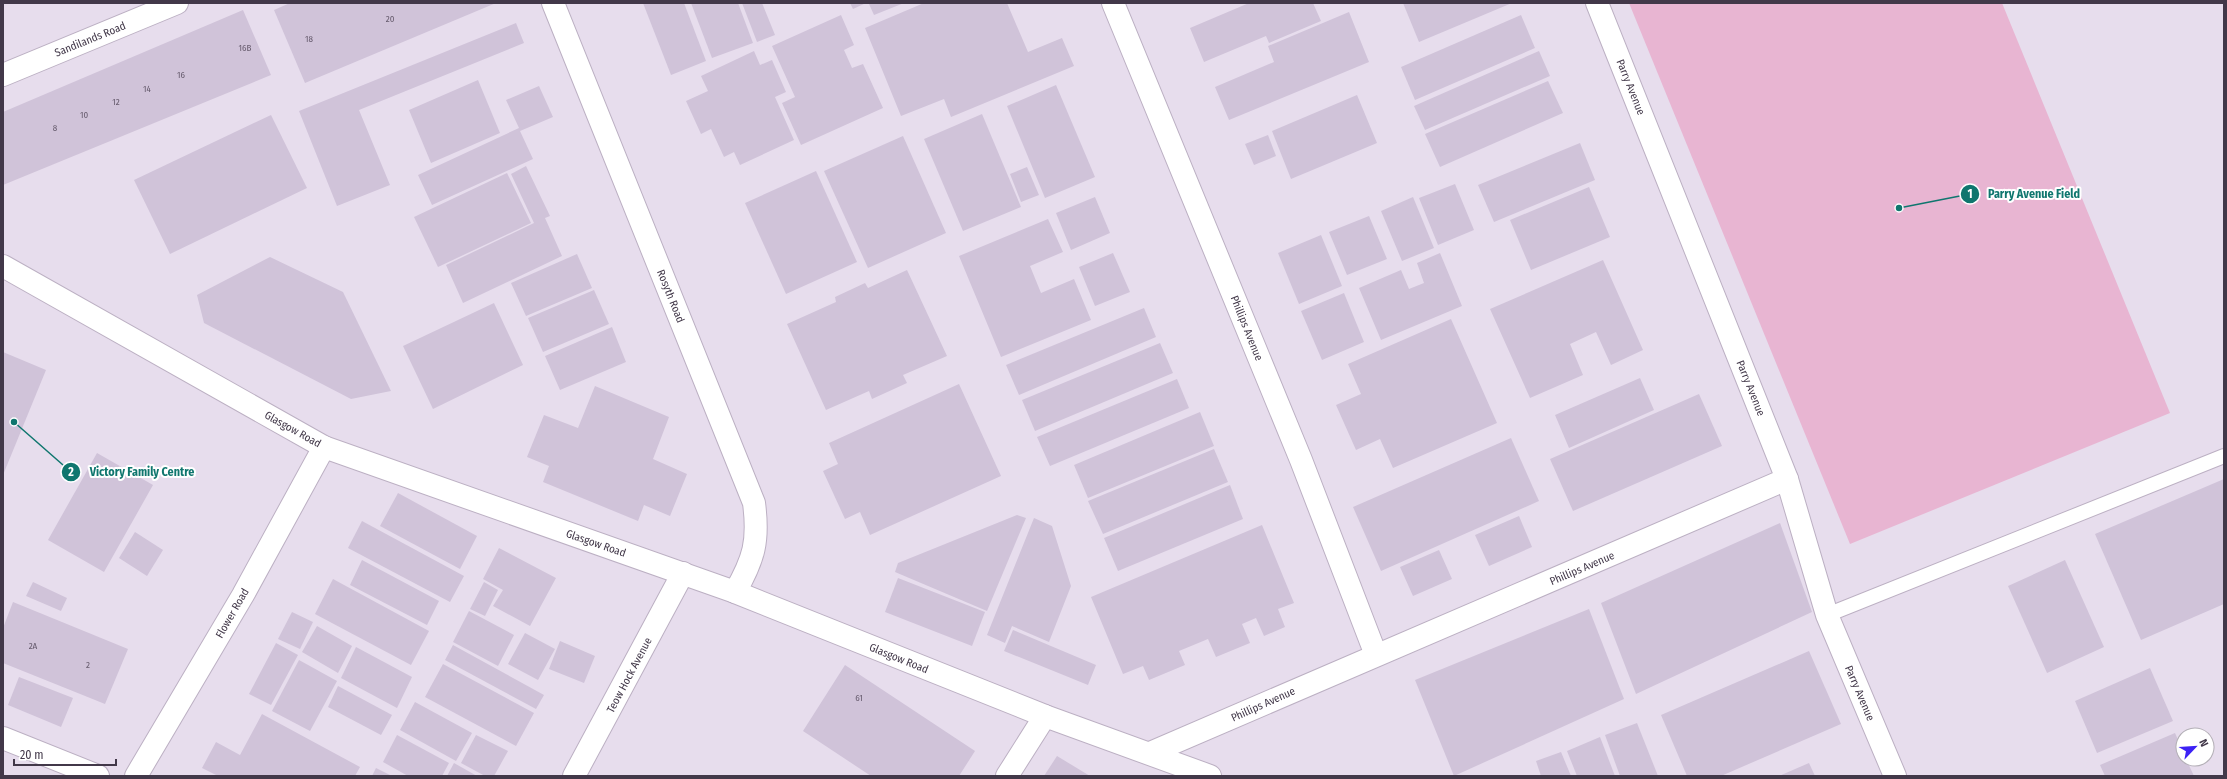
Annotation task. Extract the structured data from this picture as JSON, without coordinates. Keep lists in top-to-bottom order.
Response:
{
  "streets": {
    "street": [
      "Sandilands Road",
      "Parry Avenue",
      "Rosyth Road",
      "Phillips Avenue",
      "Glasgow Road",
      "Flower Road",
      "Teow Hock Avenue"
    ]
  },
  "crossings": [
    ["Parry Avenue", "Phillips Avenue"],
    ["Rosyth Road", "Glasgow Road"],
    ["Phillips Avenue", "Glasgow Road"],
    ["Glasgow Road", "Flower Road"],
    ["Glasgow Road", "Teow Hock Avenue"]
  ],
  "places": ["Parry Avenue Field", "Victory Family Centre"],
  "house_numbers": [
    "20",
    "18",
    "16B",
    "16",
    "14",
    "12",
    "10",
    "8",
    "2A",
    "2",
    "61"
  ],
  "scale_bar": "20 m",
  "north": "top right"
}
